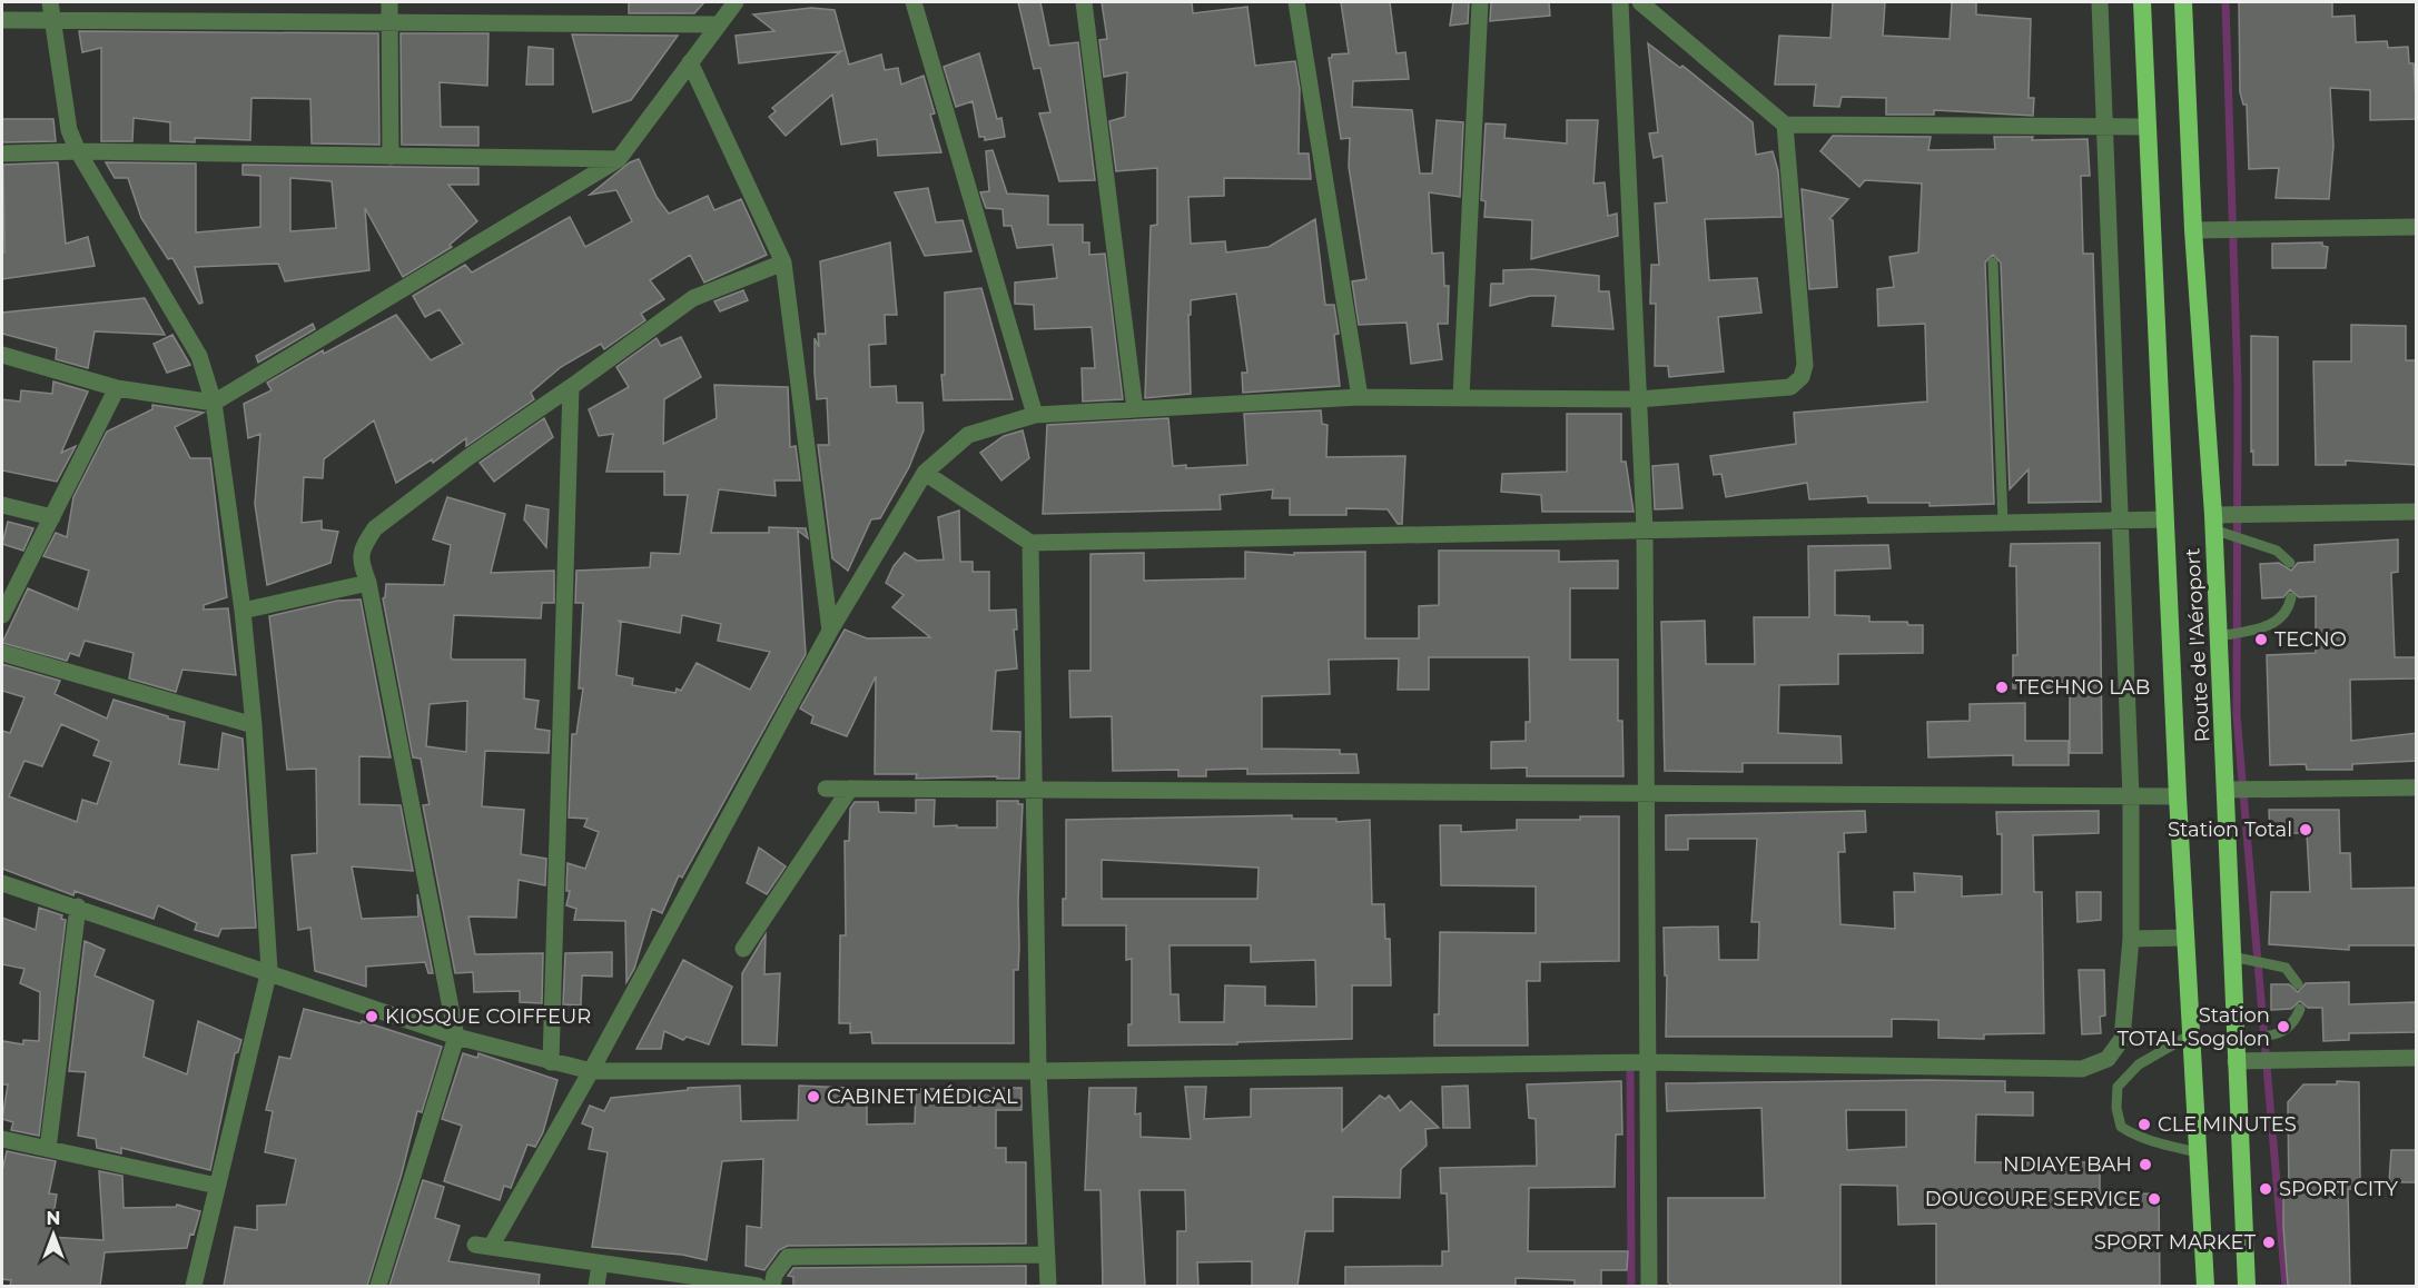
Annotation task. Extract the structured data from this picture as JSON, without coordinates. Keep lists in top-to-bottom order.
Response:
{
  "streets": {
    "highway": ["Route de l'Aéroport"]
  },
  "places": [
    "TECNO",
    "TECHNO LAB",
    "Station Total",
    "KIOSQUE COIFFEUR",
    "Station TOTAL Sogolon",
    "CABINET MÉDICAL",
    "CLE MINUTES",
    "NDIAYE BAH",
    "SPORT CITY",
    "DOUCOURE SERVICE",
    "SPORT MARKET"
  ],
  "north": "top"
}
